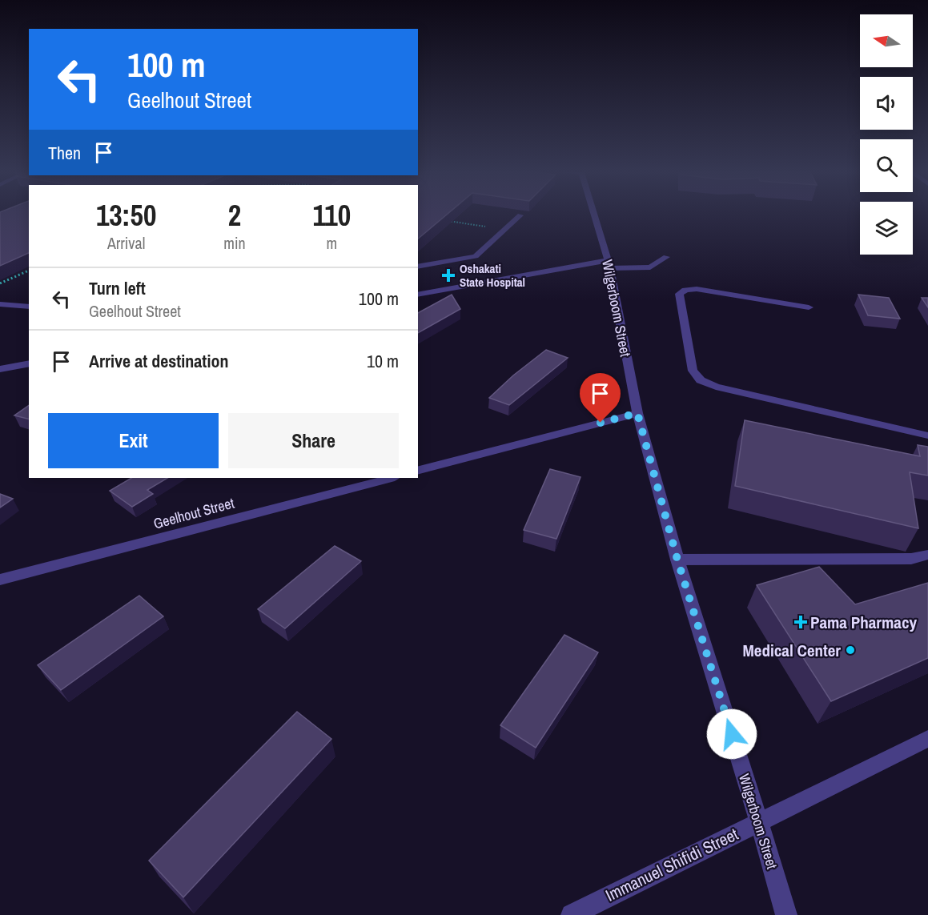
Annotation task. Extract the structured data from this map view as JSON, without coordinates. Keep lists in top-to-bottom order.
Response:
{
  "streets": {
    "street": ["Wilgerboom Street", "Geelhout Street", "Immanuel Shifidi Street"]
  },
  "crossings": [
    ["Wilgerboom Street", "Immanuel Shifidi Street"]
  ],
  "places": {
    "health": ["Oshakati State Hospital", "Pama Pharmacy"],
    "other": ["Medical Center"]
  },
  "north": "left",
  "page": {
    "turn": ["100 m", "Geelhout Street"],
    "then": "Then",
    "eta": [
      "13:50",
      "Arrival",
      "2",
      "min",
      "110",
      "m"
    ],
    "list": [
      {
        "name": "Turn left",
        "note": "Geelhout Street",
        "value": "100 m"
      },
      {
        "name": "Arrive at destination",
        "value": "10 m"
      }
    ],
    "buttons": ["Exit", "Share"]
  }
}
